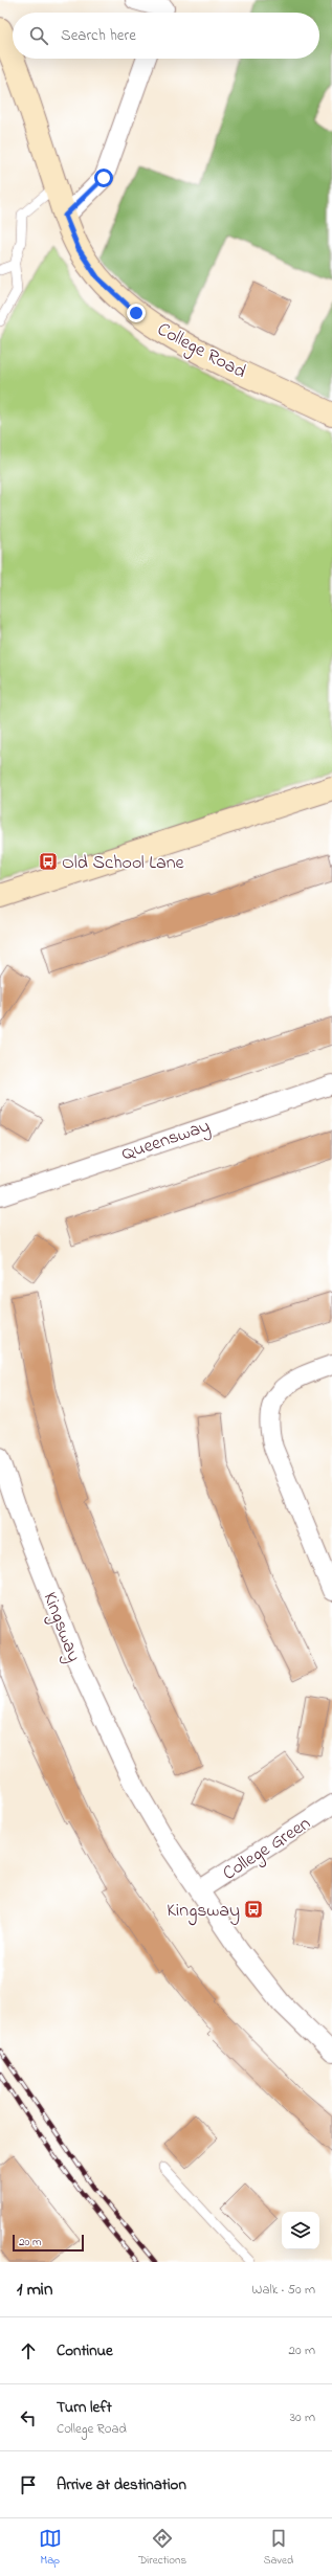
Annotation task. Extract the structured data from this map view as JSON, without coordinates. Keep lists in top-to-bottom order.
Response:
{
  "streets": {
    "street": [
      "College Road",
      "Queensway",
      "Kingsway",
      "College Green"
    ]
  },
  "crossings": [
    ["Kingsway", "College Green"]
  ],
  "places": {
    "bus stop": ["Old School Lane", "Kingsway"]
  },
  "scale_bar": "20 m",
  "page": {
    "search": "Search here",
    "scale": "20 m",
    "heading": ["1 min", "Walk · 50 m"],
    "list": [
      ["Continue", "20 m"],
      ["Turn left", "College Road", "30 m"],
      "Arrive at destination"
    ],
    "nav": ["Map", "Directions", "Saved"]
  }
}
